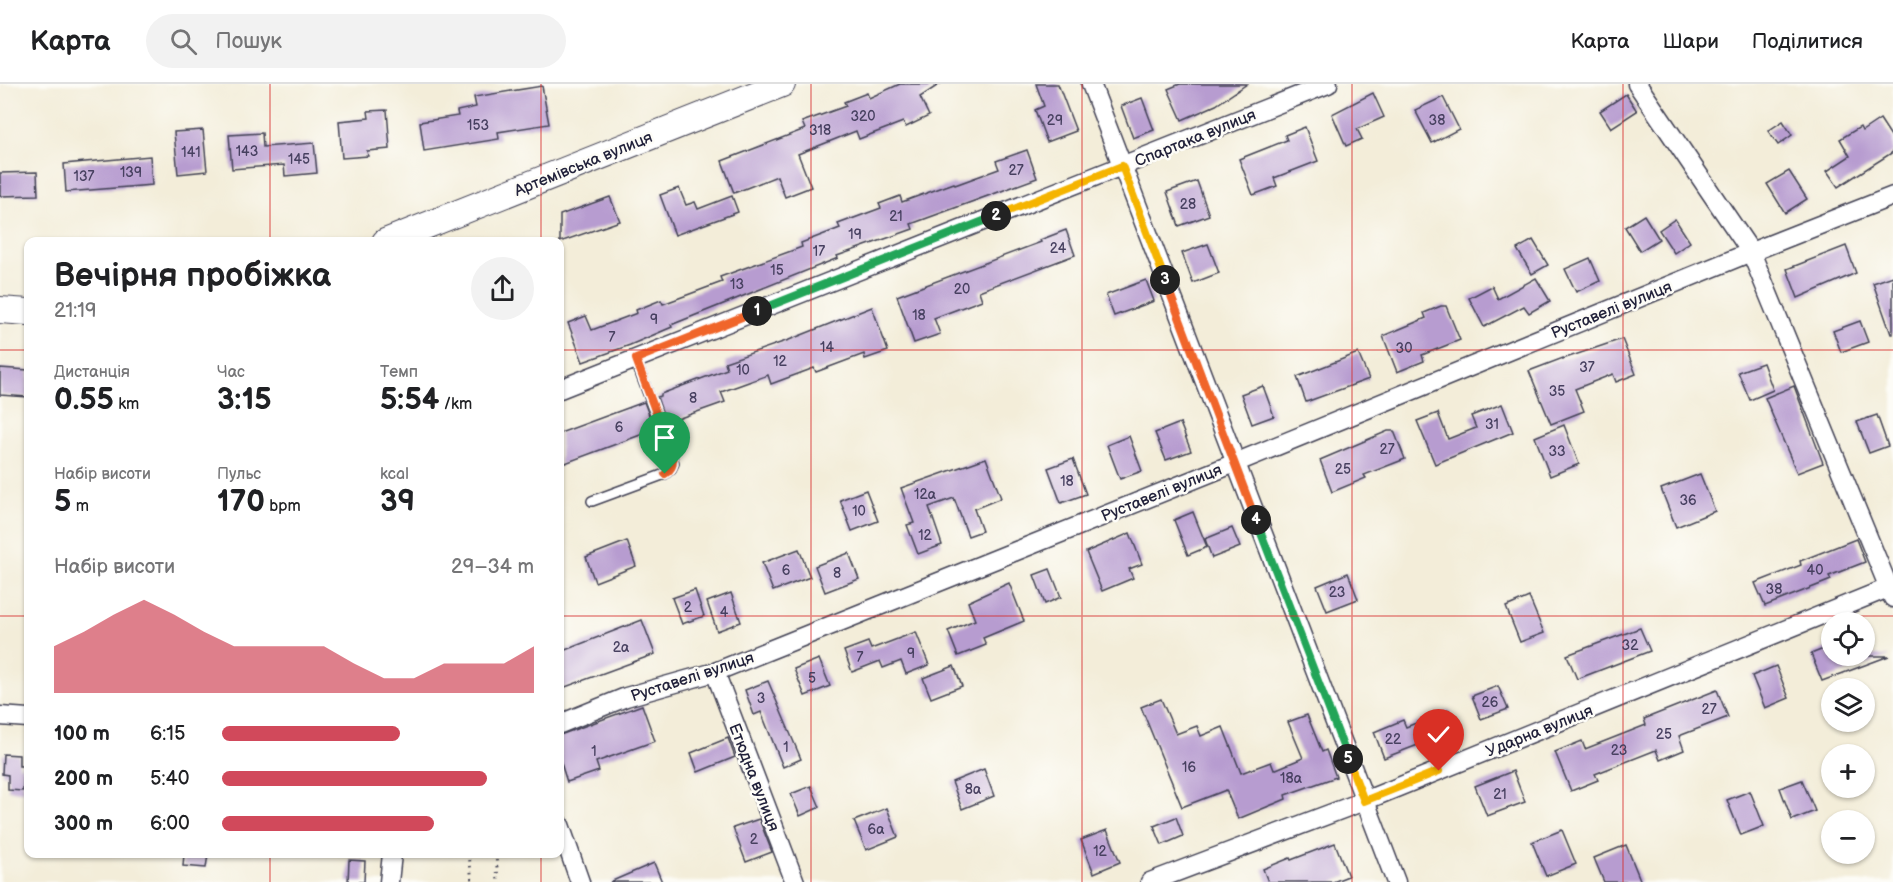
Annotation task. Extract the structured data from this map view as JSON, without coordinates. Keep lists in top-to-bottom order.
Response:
{
  "streets": {
    "main road": ["Артемівська вулиця"],
    "street": [
      "Спартака вулиця",
      "Руставелі вулиця",
      "Ударна вулиця",
      "Етюдна вулиця"
    ]
  },
  "crossings": [
    ["Руставелі вулиця", "Етюдна вулиця"]
  ],
  "house_numbers": [
    "320",
    "29",
    "38",
    "153",
    "318",
    "143",
    "141",
    "145",
    "27",
    "139",
    "137",
    "28",
    "21",
    "19",
    "24",
    "17",
    "15",
    "13",
    "20",
    "18",
    "9",
    "7",
    "14",
    "30",
    "12",
    "37",
    "10",
    "35",
    "8",
    "31",
    "6",
    "27",
    "33",
    "25",
    "18",
    "12а",
    "36",
    "10",
    "12",
    "6",
    "40",
    "8",
    "38",
    "23",
    "2",
    "4",
    "32",
    "2а",
    "9",
    "7",
    "5",
    "3",
    "26",
    "27",
    "25",
    "22",
    "1",
    "23",
    "1",
    "16",
    "18а",
    "8а",
    "21",
    "6а",
    "2",
    "12"
  ],
  "page": {
    "header": "Карта",
    "search": "Пошук",
    "nav": ["Карта", "Шари", "Поділитися"],
    "pins": [
      "2",
      "3",
      "1",
      "4",
      "5"
    ],
    "heading": ["Вечірня пробіжка", "21:19"],
    "stats": [
      ["Дистанція", "0.55 km"],
      ["Час", "3:15"],
      ["Темп", "5:54 /km"],
      ["Набір висоти", "5 m"],
      ["Пульс", "170 bpm"],
      ["kcal", "39"]
    ],
    "chart": ["Набір висоти", "29–34 m"],
    "map_buttons": ["+", "−"],
    "list": [
      {
        "name": "100 m",
        "note": "6:15"
      },
      {
        "name": "200 m",
        "note": "5:40"
      },
      {
        "name": "300 m",
        "note": "6:00"
      }
    ]
  }
}
